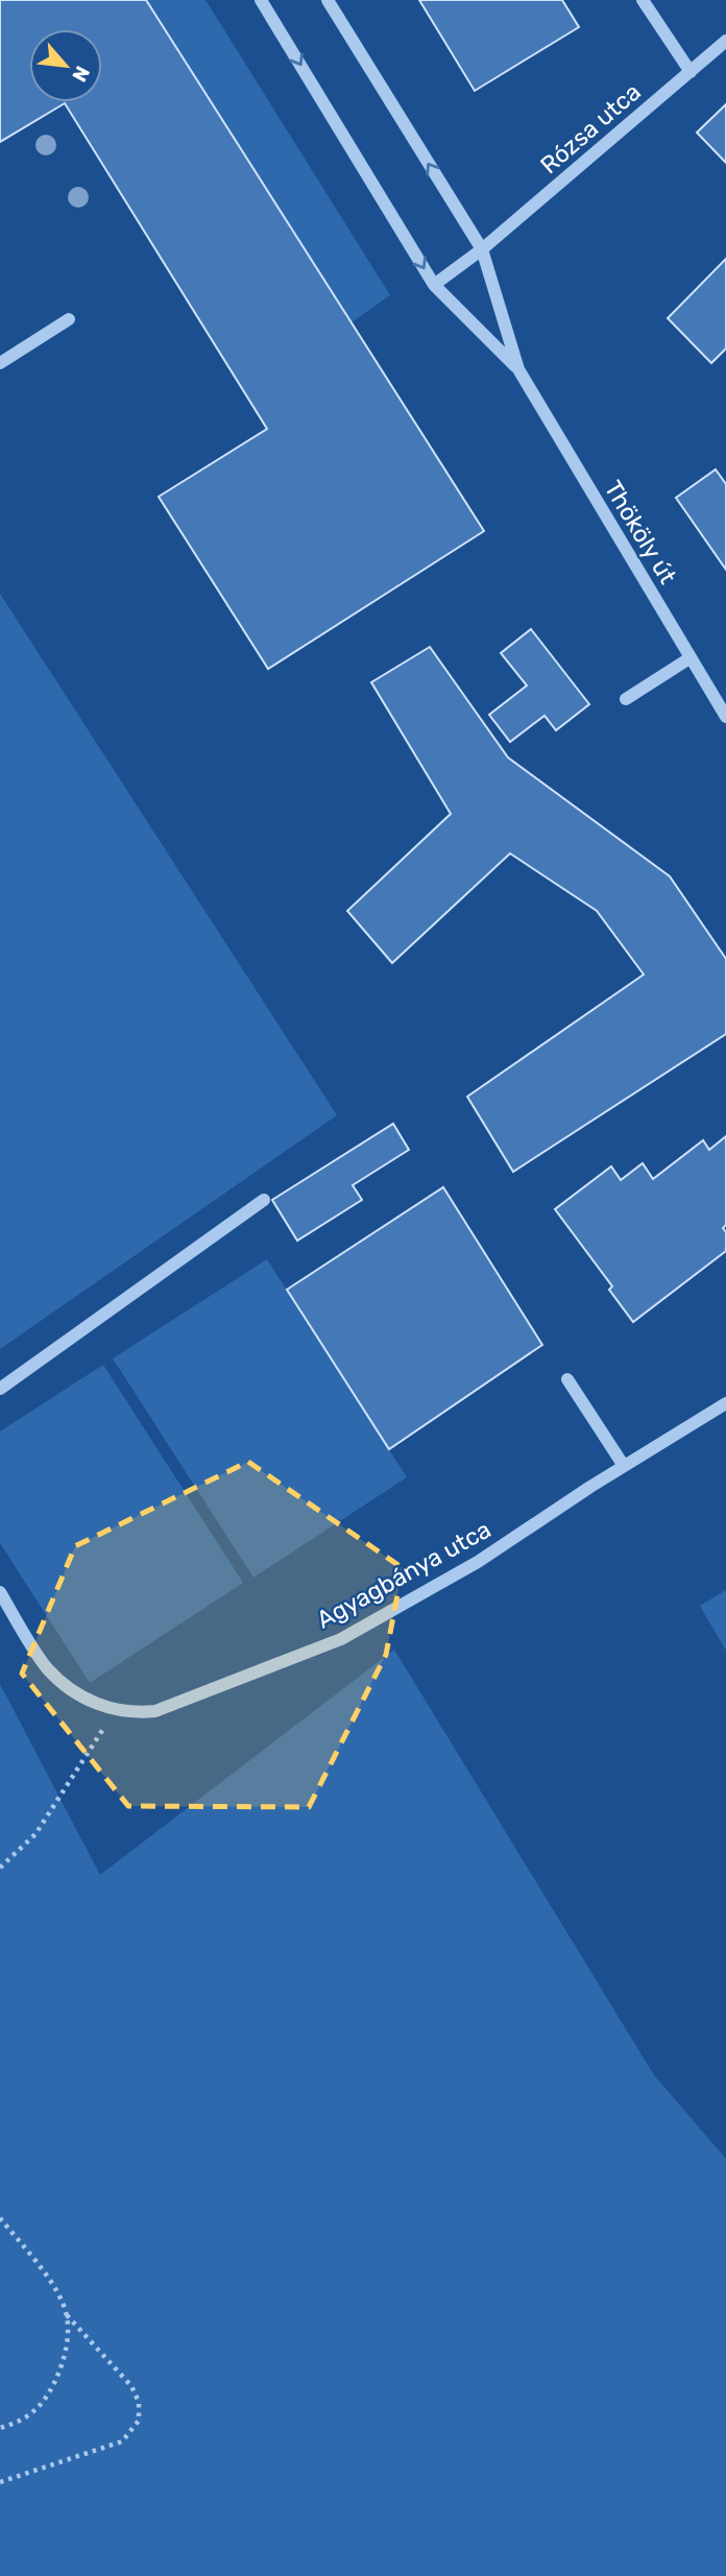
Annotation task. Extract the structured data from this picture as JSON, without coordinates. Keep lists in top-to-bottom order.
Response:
{
  "streets": {
    "street": ["Rózsa utca", "Thököly út", "Agyagbánya utca"]
  },
  "crossings": [
    ["Rózsa utca", "Thököly út"]
  ],
  "north": "bottom right"
}
